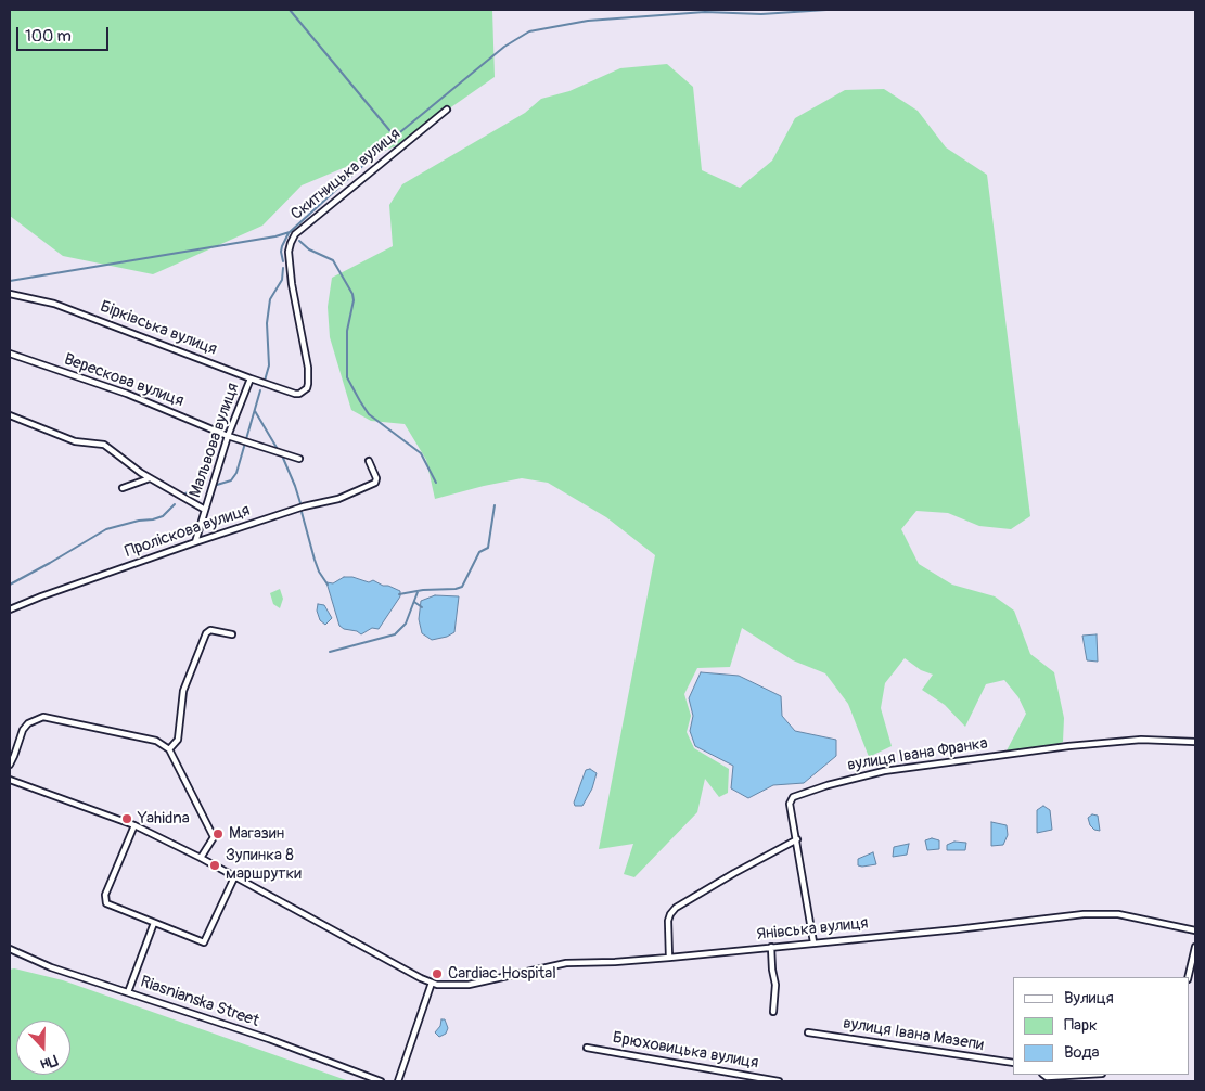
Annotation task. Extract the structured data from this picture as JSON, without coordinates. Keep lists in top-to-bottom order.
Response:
{
  "streets": {
    "street": [
      "Скитницька вулиця",
      "Бірківська вулиця",
      "Верескова вулиця",
      "Мальвова вулиця",
      "Проліскова вулиця",
      "вулиця Івана Франка",
      "Янівська вулиця",
      "Riasnianska Street",
      "вулиця Івана Мазепи",
      "Брюховицька вулиця"
    ]
  },
  "crossings": [
    ["Скитницька вулиця", "Бірківська вулиця"],
    ["Бірківська вулиця", "Мальвова вулиця"],
    ["Верескова вулиця", "Мальвова вулиця"],
    ["Мальвова вулиця", "Проліскова вулиця"],
    ["вулиця Івана Франка", "Янівська вулиця"]
  ],
  "places": [
    "Yahidna",
    "Магазин",
    "Зупинка 8 маршрутки",
    "Cardiac Hospital"
  ],
  "legend": ["Вулиця", "Парк", "Вода"],
  "scale_bar": "100 m",
  "north": "bottom"
}
